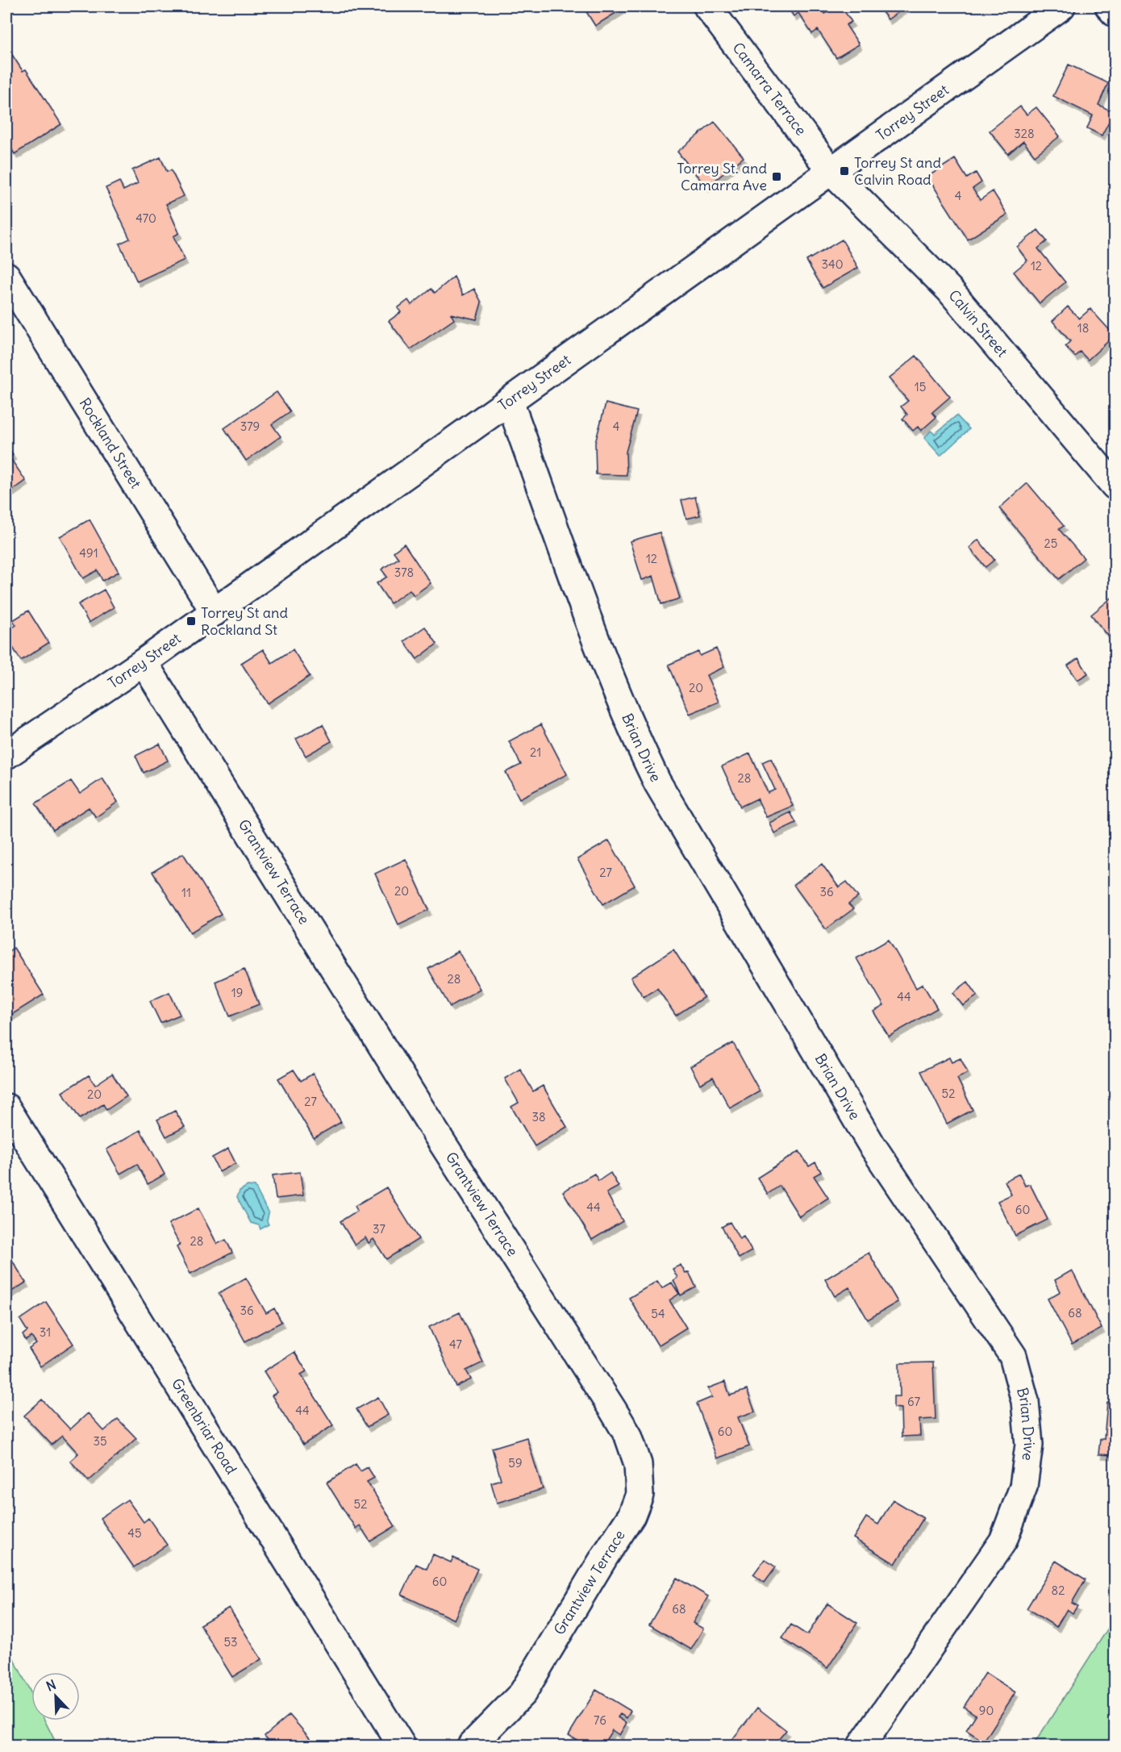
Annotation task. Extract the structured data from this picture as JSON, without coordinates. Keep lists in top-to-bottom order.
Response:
{
  "streets": {
    "street": [
      "Camarra Terrace",
      "Torrey Street",
      "Calvin Street",
      "Rockland Street",
      "Brian Drive",
      "Grantview Terrace",
      "Greenbriar Road"
    ]
  },
  "crossings": [
    ["Camarra Terrace", "Torrey Street"],
    ["Camarra Terrace", "Calvin Street"],
    ["Torrey Street", "Calvin Street"],
    ["Torrey Street", "Rockland Street"],
    ["Torrey Street", "Brian Drive"],
    ["Torrey Street", "Grantview Terrace"]
  ],
  "places": {
    "transit": ["Torrey St and Calvin Road", "Torrey St. and Camarra Ave", "Torrey St and Rockland St"]
  },
  "house_numbers": [
    "328",
    "4",
    "470",
    "340",
    "12",
    "18",
    "15",
    "379",
    "4",
    "25",
    "491",
    "12",
    "378",
    "20",
    "21",
    "28",
    "27",
    "20",
    "36",
    "11",
    "28",
    "19",
    "44",
    "52",
    "20",
    "27",
    "38",
    "44",
    "60",
    "37",
    "28",
    "36",
    "68",
    "54",
    "31",
    "47",
    "67",
    "44",
    "60",
    "35",
    "59",
    "52",
    "45",
    "60",
    "82",
    "68",
    "53",
    "90",
    "76"
  ],
  "north": "top left"
}
